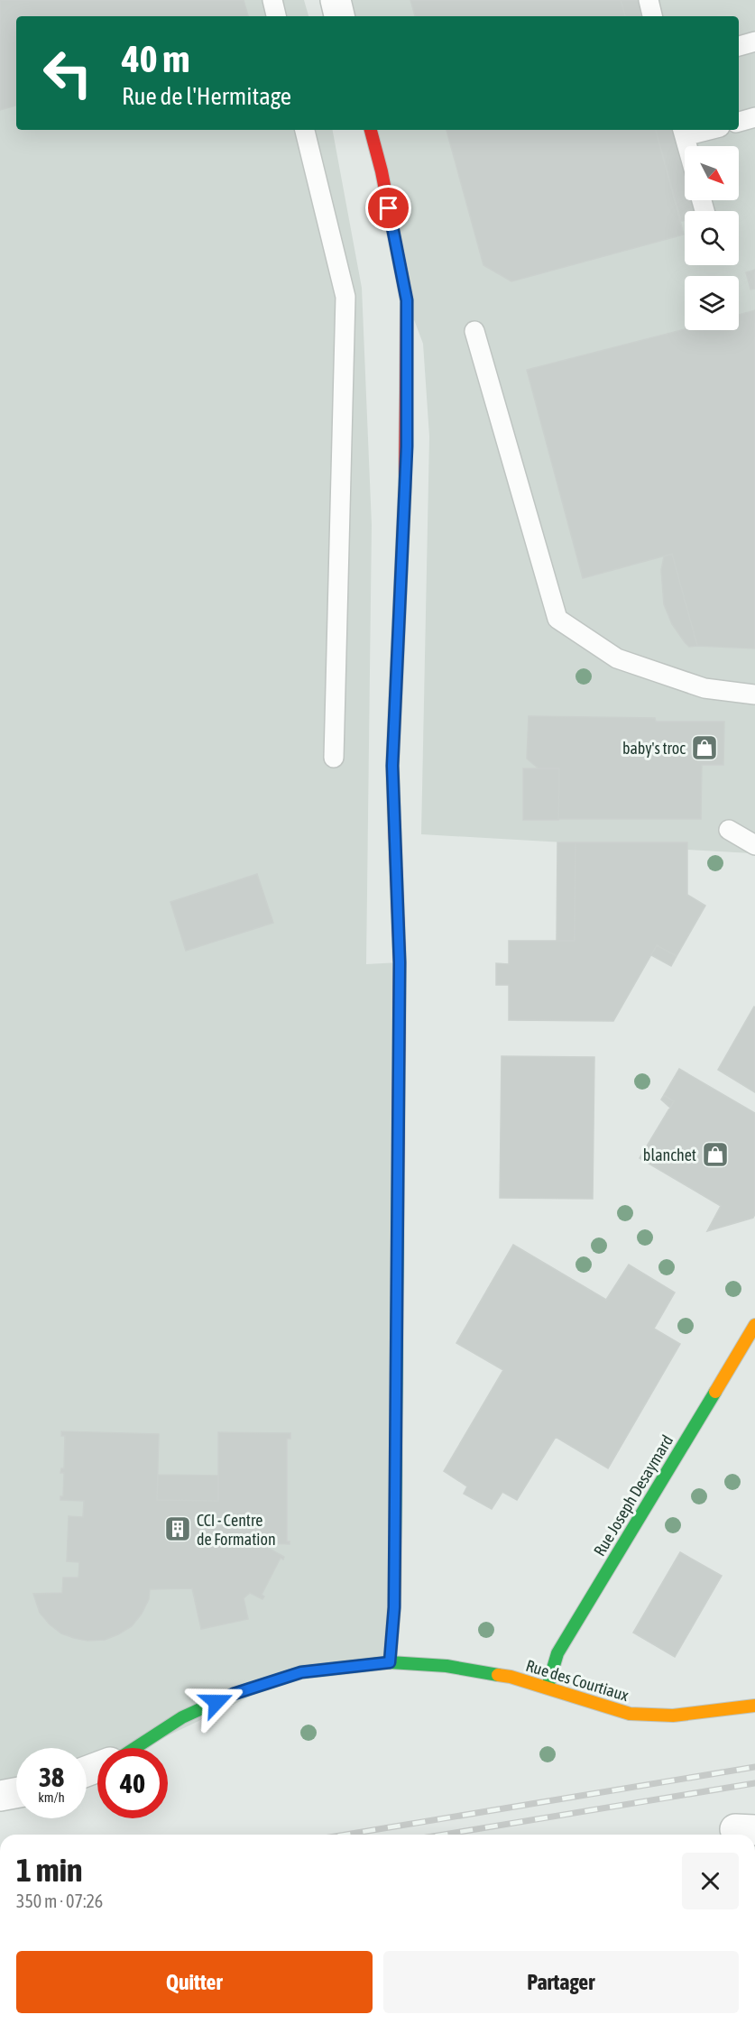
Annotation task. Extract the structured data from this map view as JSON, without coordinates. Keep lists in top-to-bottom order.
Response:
{
  "streets": {
    "street": ["Rue Joseph Desaymard", "Rue des Courtiaux"]
  },
  "crossings": [
    ["Rue Joseph Desaymard", "Rue des Courtiaux"]
  ],
  "places": {
    "shop": ["baby's troc", "blanchet"],
    "building": ["CCI - Centre de Formation"]
  },
  "north": "bottom right",
  "page": {
    "turn": ["40 m", "Rue de l'Hermitage"],
    "speed": "38 km/h",
    "limit": "40",
    "heading": ["1 min", "350 m · 07:26"],
    "buttons": ["Quitter", "Partager"]
  }
}
